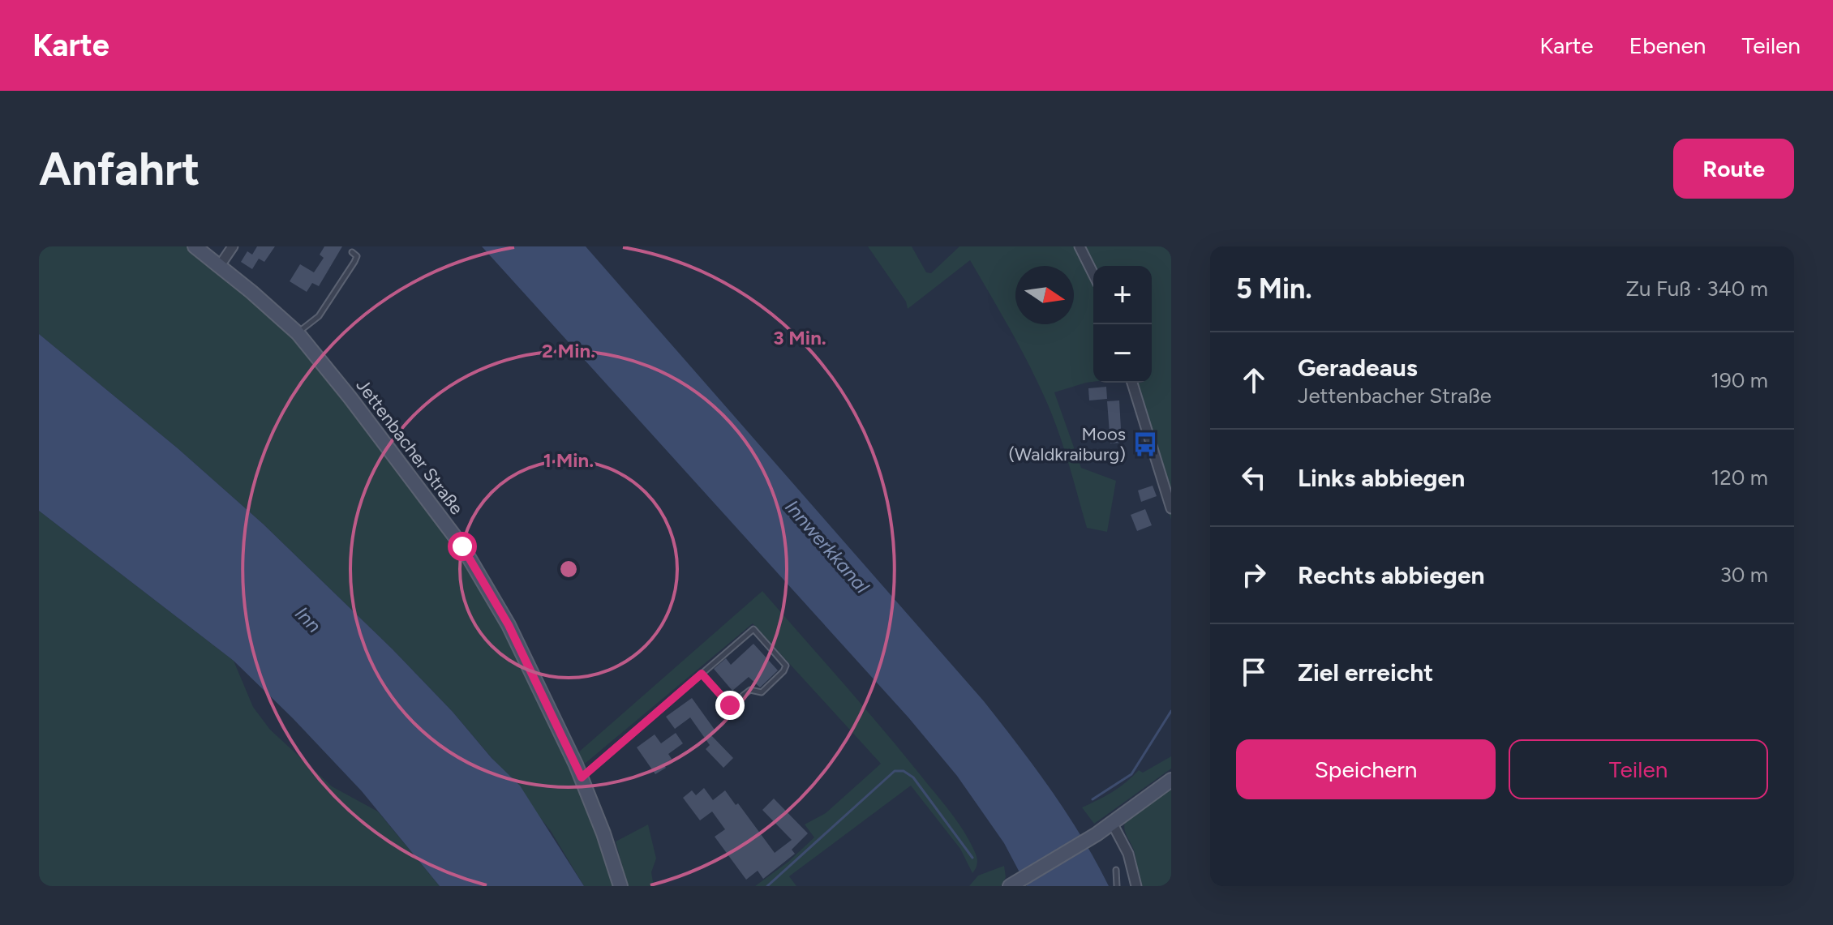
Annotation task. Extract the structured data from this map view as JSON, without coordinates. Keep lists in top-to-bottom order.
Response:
{
  "streets": {
    "street": ["Jettenbacher Straße"]
  },
  "water": ["Innwerkkanal", "Inn"],
  "places": {
    "bus stop": ["Moos (Waldkraiburg)"]
  },
  "north": "right",
  "page": {
    "header": "Karte",
    "nav": ["Karte", "Ebenen", "Teilen"],
    "buttons": [
      "Route",
      ["Speichern", "Teilen"]
    ],
    "title": "Anfahrt",
    "heading": ["5 Min.", "Zu Fuß · 340 m"],
    "map_buttons": ["+", "−"],
    "list": [
      ["Geradeaus", "Jettenbacher Straße", "190 m"],
      ["Links abbiegen", "120 m"],
      ["Rechts abbiegen", "30 m"],
      "Ziel erreicht"
    ]
  },
  "rings": ["3 Min.", "2 Min.", "1 Min."]
}
